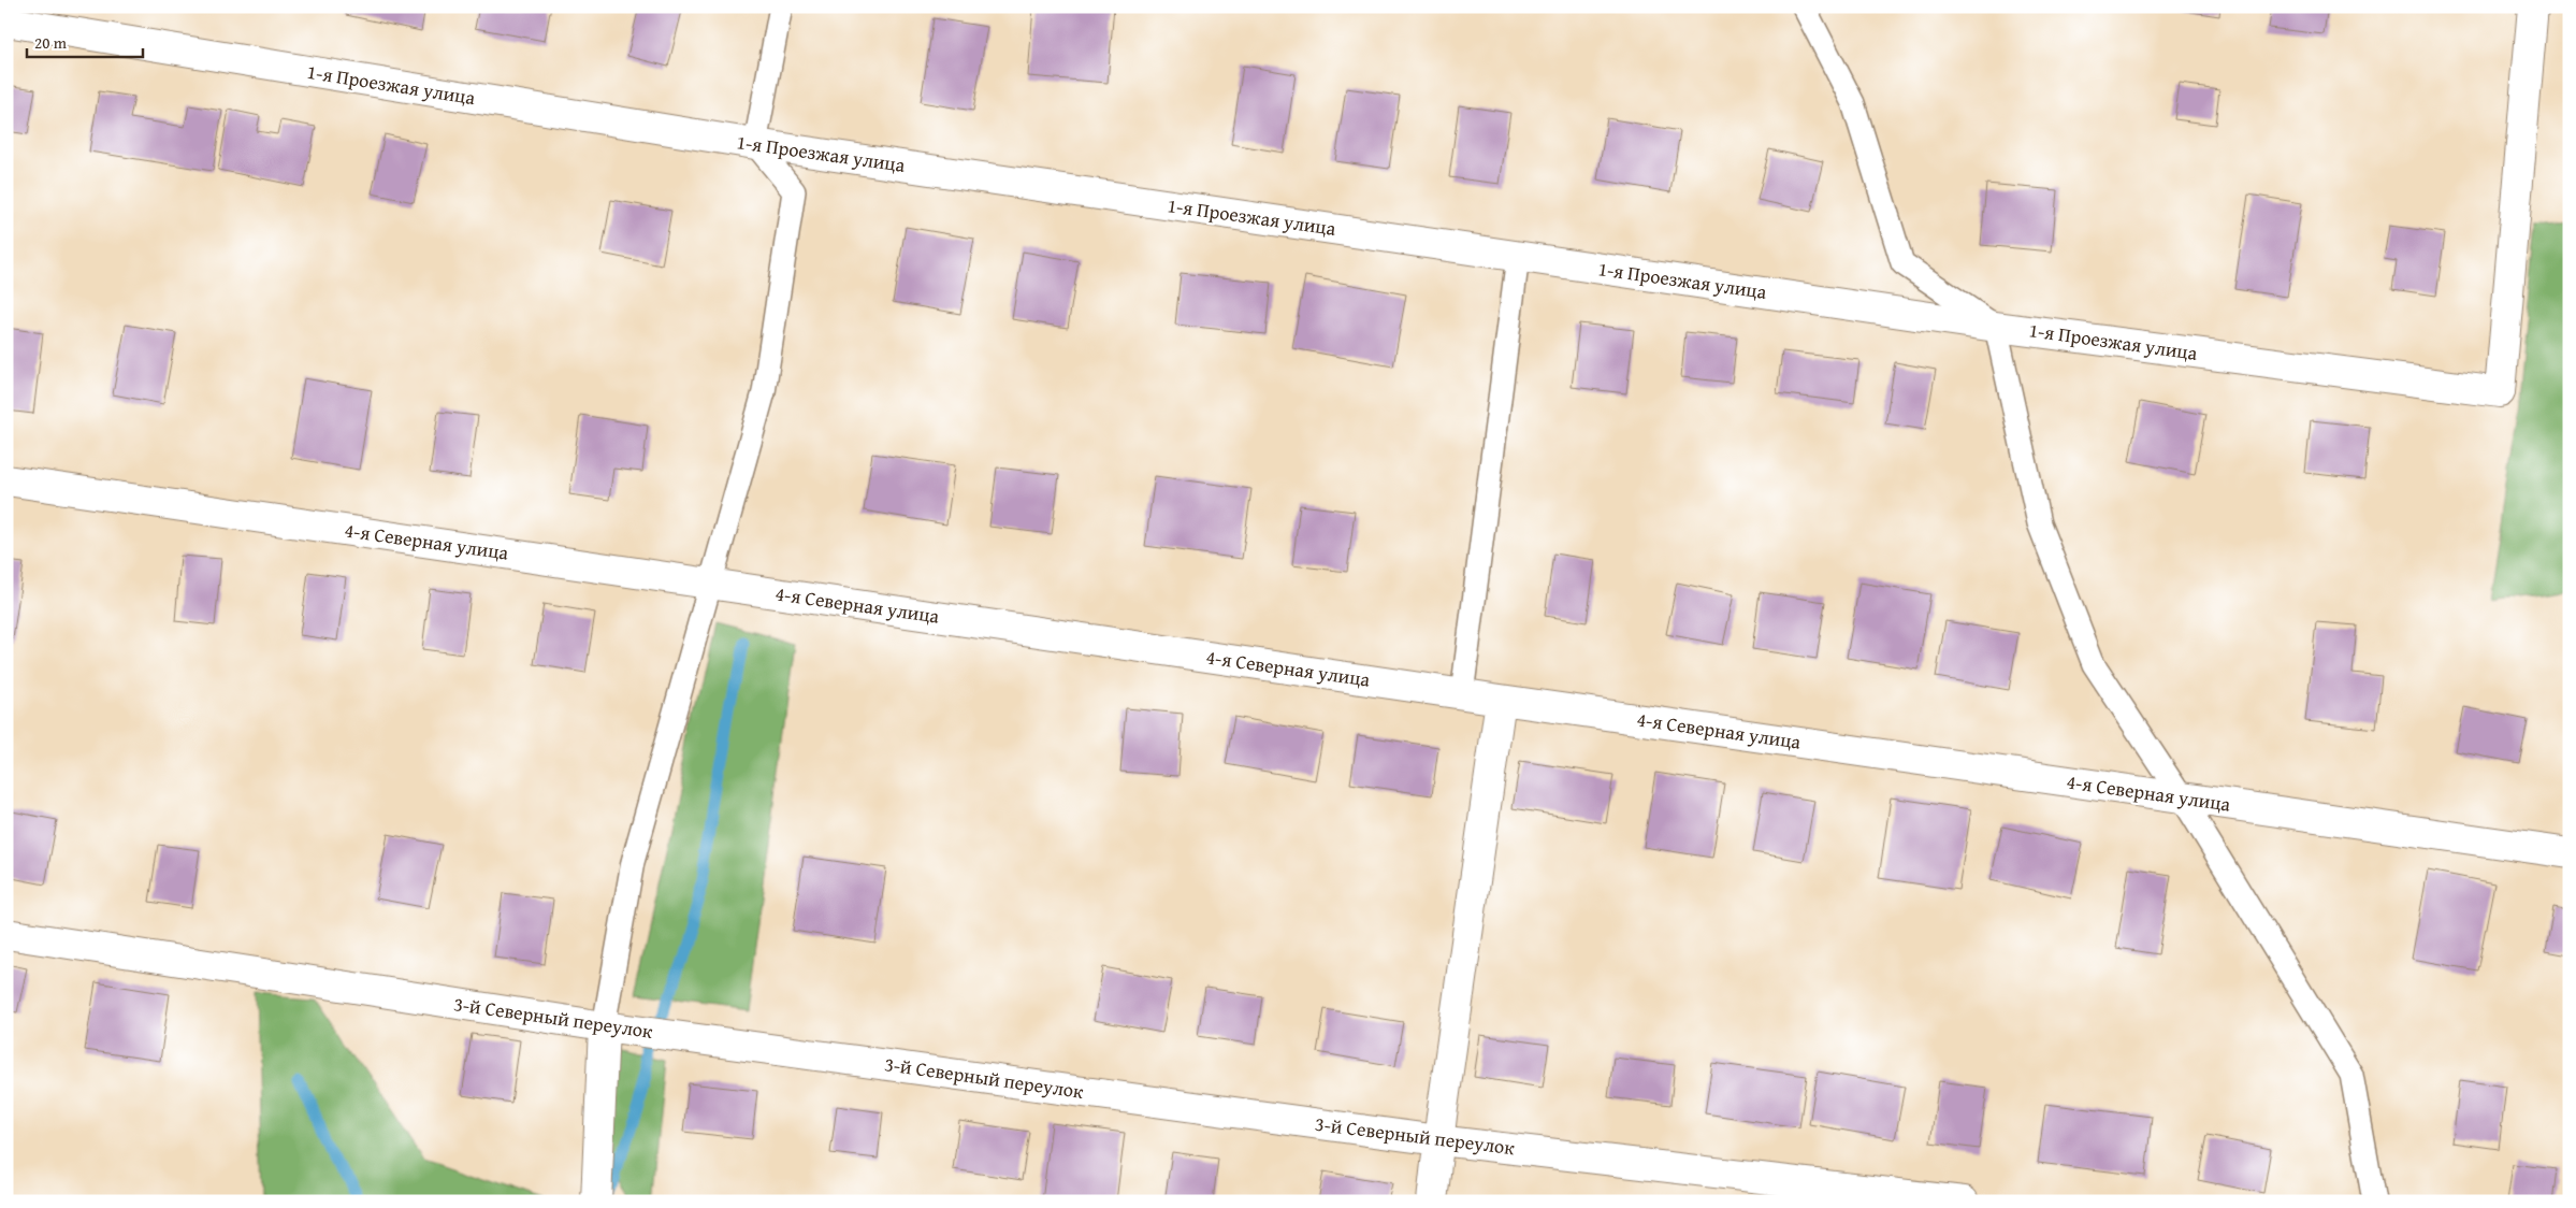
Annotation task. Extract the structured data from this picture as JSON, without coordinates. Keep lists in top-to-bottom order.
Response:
{
  "streets": {
    "street": ["1-я Проезжая улица", "4-я Северная улица", "3-й Северный переулок"]
  },
  "scale_bar": "20 m"
}
